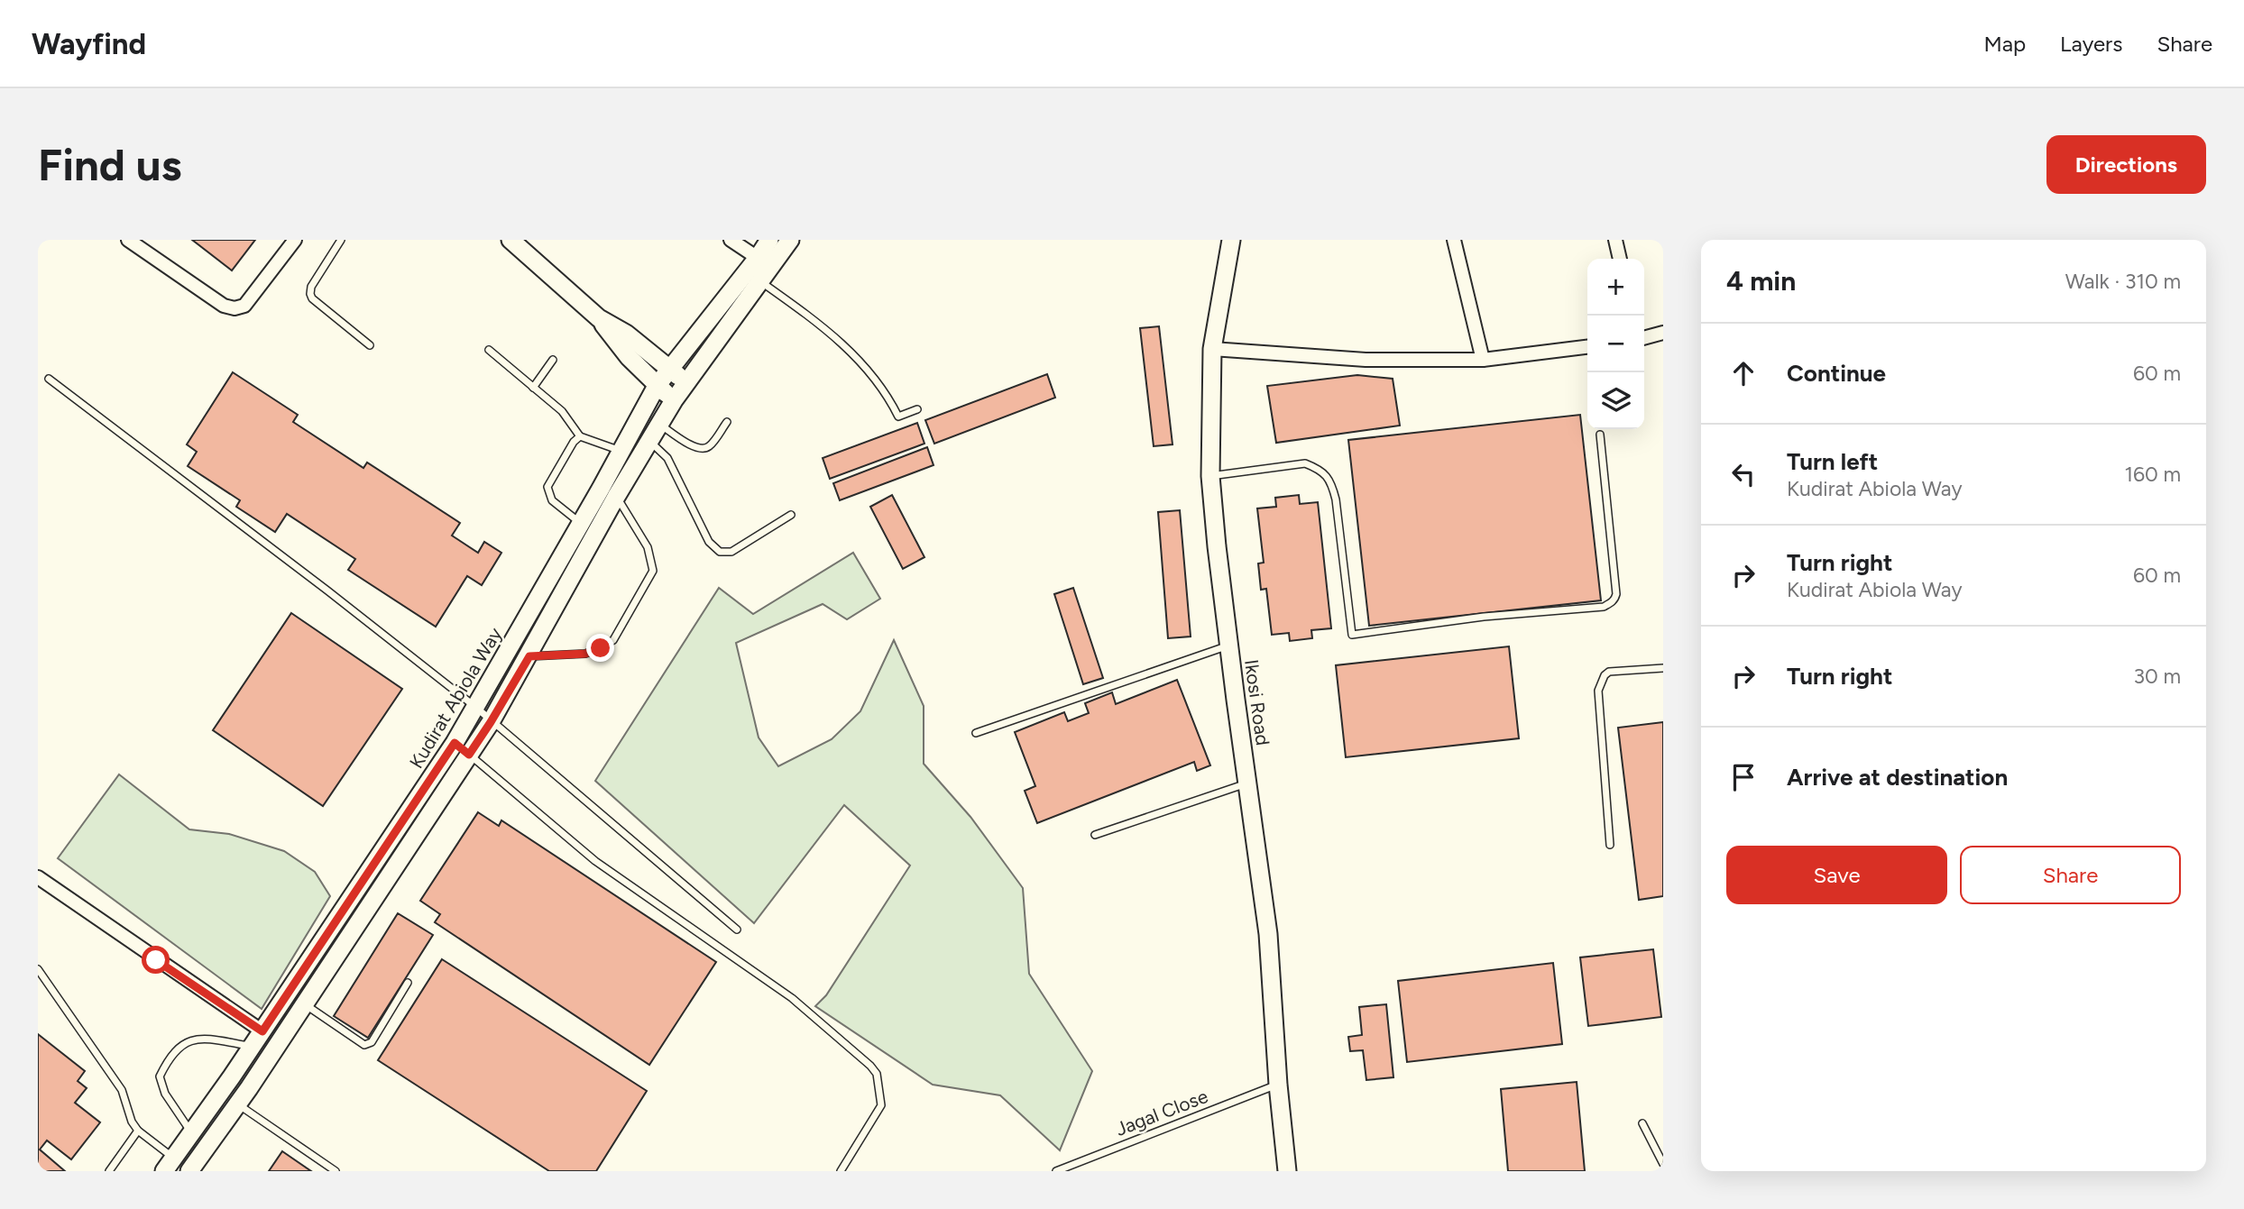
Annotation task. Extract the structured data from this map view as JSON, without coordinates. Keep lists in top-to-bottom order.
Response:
{
  "streets": {
    "main road": ["Kudirat Abiola Way", "Ikosi Road"],
    "lane": ["Jagal Close"]
  },
  "crossings": [
    ["Ikosi Road", "Jagal Close"]
  ],
  "page": {
    "header": "Wayfind",
    "nav": ["Map", "Layers", "Share"],
    "buttons": [
      "Directions",
      ["Save", "Share"]
    ],
    "title": "Find us",
    "heading": ["4 min", "Walk · 310 m"],
    "map_buttons": ["+", "−"],
    "list": [
      ["Continue", "60 m"],
      ["Turn left", "Kudirat Abiola Way", "160 m"],
      ["Turn right", "Kudirat Abiola Way", "60 m"],
      ["Turn right", "30 m"],
      "Arrive at destination"
    ]
  }
}
